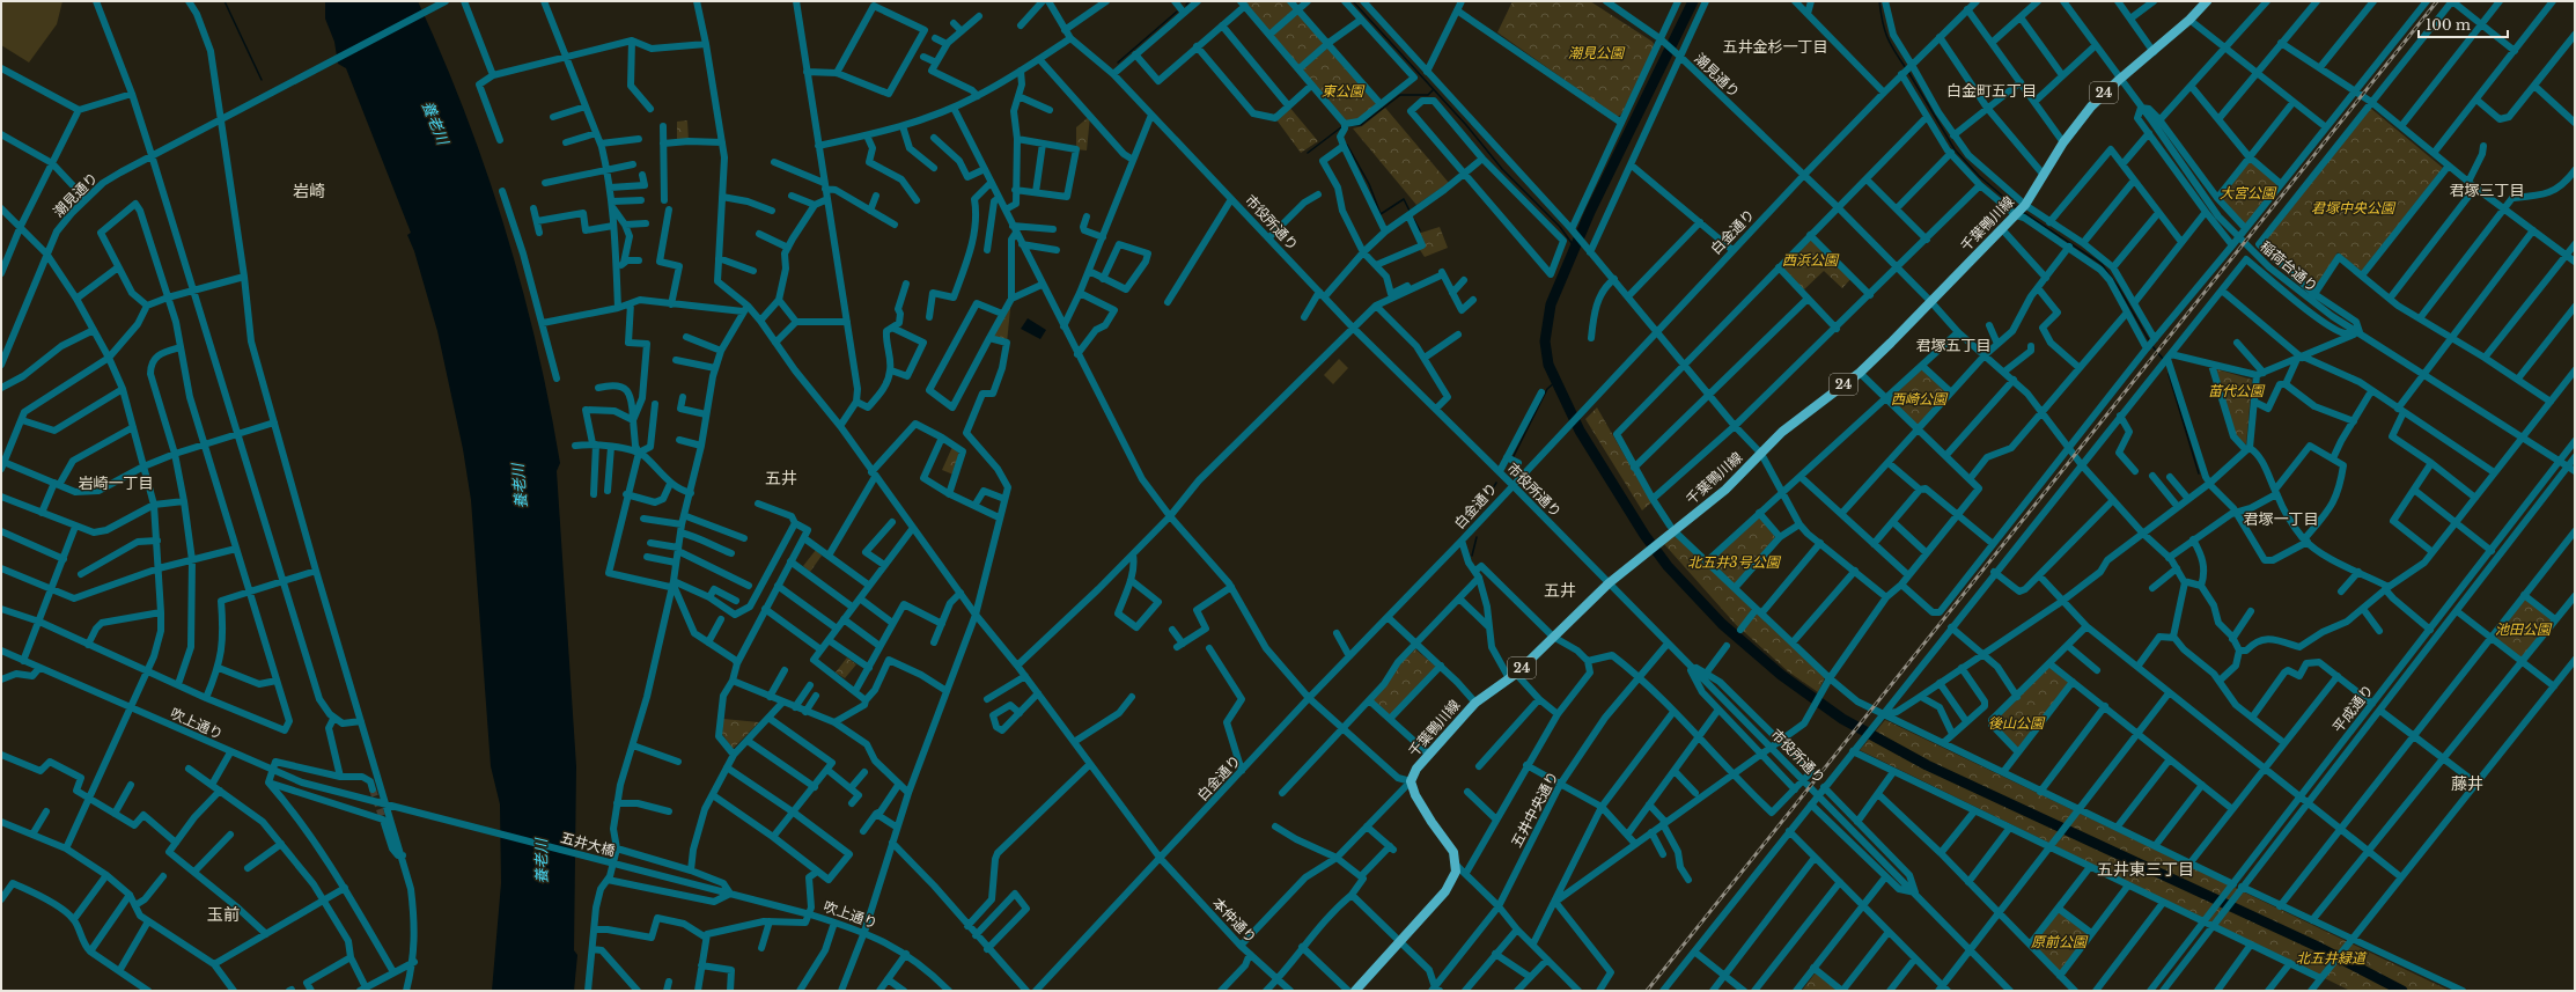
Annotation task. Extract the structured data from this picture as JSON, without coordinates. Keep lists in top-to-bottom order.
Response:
{
  "streets": {
    "main road": ["24", "千葉鴨川線"],
    "street": [
      "潮見通り",
      "市役所通り",
      "白金通り",
      "稲荷台通り",
      "平成通り",
      "吹上通り",
      "五井中央通り",
      "五井大橋",
      "本仲通り"
    ]
  },
  "crossings": [
    ["潮見通り", "千葉鴨川線"],
    ["潮見通り", "白金通り"],
    ["市役所通り", "千葉鴨川線"],
    ["市役所通り", "白金通り"],
    ["市役所通り", "五井中央通り"],
    ["千葉鴨川線", "稲荷台通り"],
    ["白金通り", "本仲通り"],
    ["稲荷台通り", "平成通り"],
    ["吹上通り", "五井大橋"]
  ],
  "districts": [
    "五井金杉一丁目",
    "白金町五丁目",
    "君塚三丁目",
    "岩崎",
    "君塚五丁目",
    "五井",
    "岩崎一丁目",
    "君塚一丁目",
    "五井",
    "藤井",
    "五井東三丁目",
    "玉前"
  ],
  "water": ["養老川"],
  "parks": [
    "潮見公園",
    "東公園",
    "大宮公園",
    "君塚中央公園",
    "西浜公園",
    "苗代公園",
    "西崎公園",
    "北五井3号公園",
    "池田公園",
    "後山公園",
    "原前公園",
    "北五井緑道"
  ],
  "scale_bar": "100 m"
}
